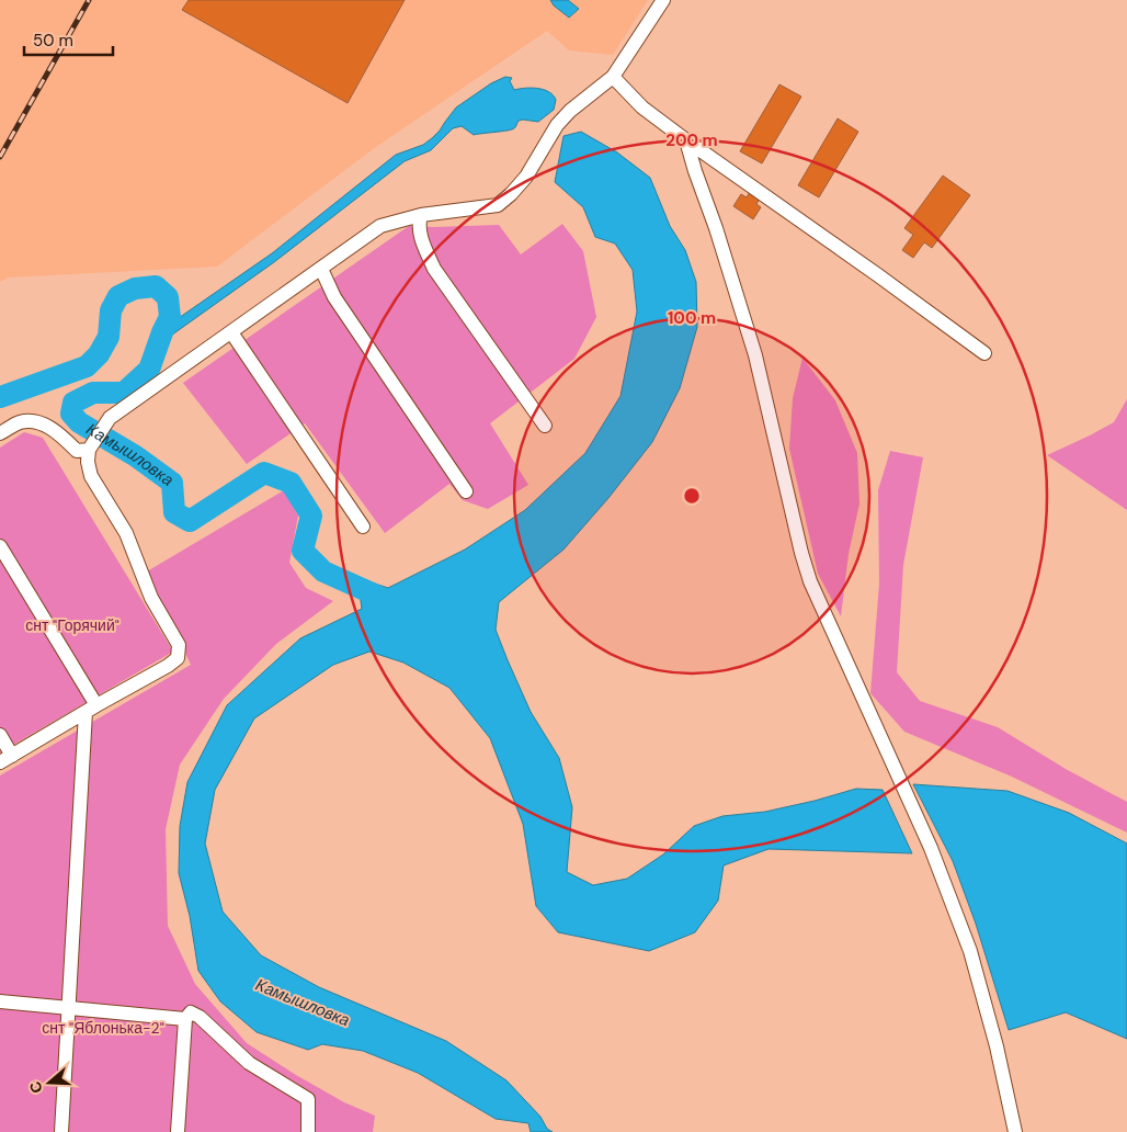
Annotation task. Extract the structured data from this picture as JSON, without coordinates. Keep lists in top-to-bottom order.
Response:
{
  "water": ["Камышловка"],
  "parks": ["снт \"Горячий\"", "снт \"Яблонька-2\""],
  "scale_bar": "50 m",
  "north": "left",
  "rings": ["200 m", "100 m"]
}
